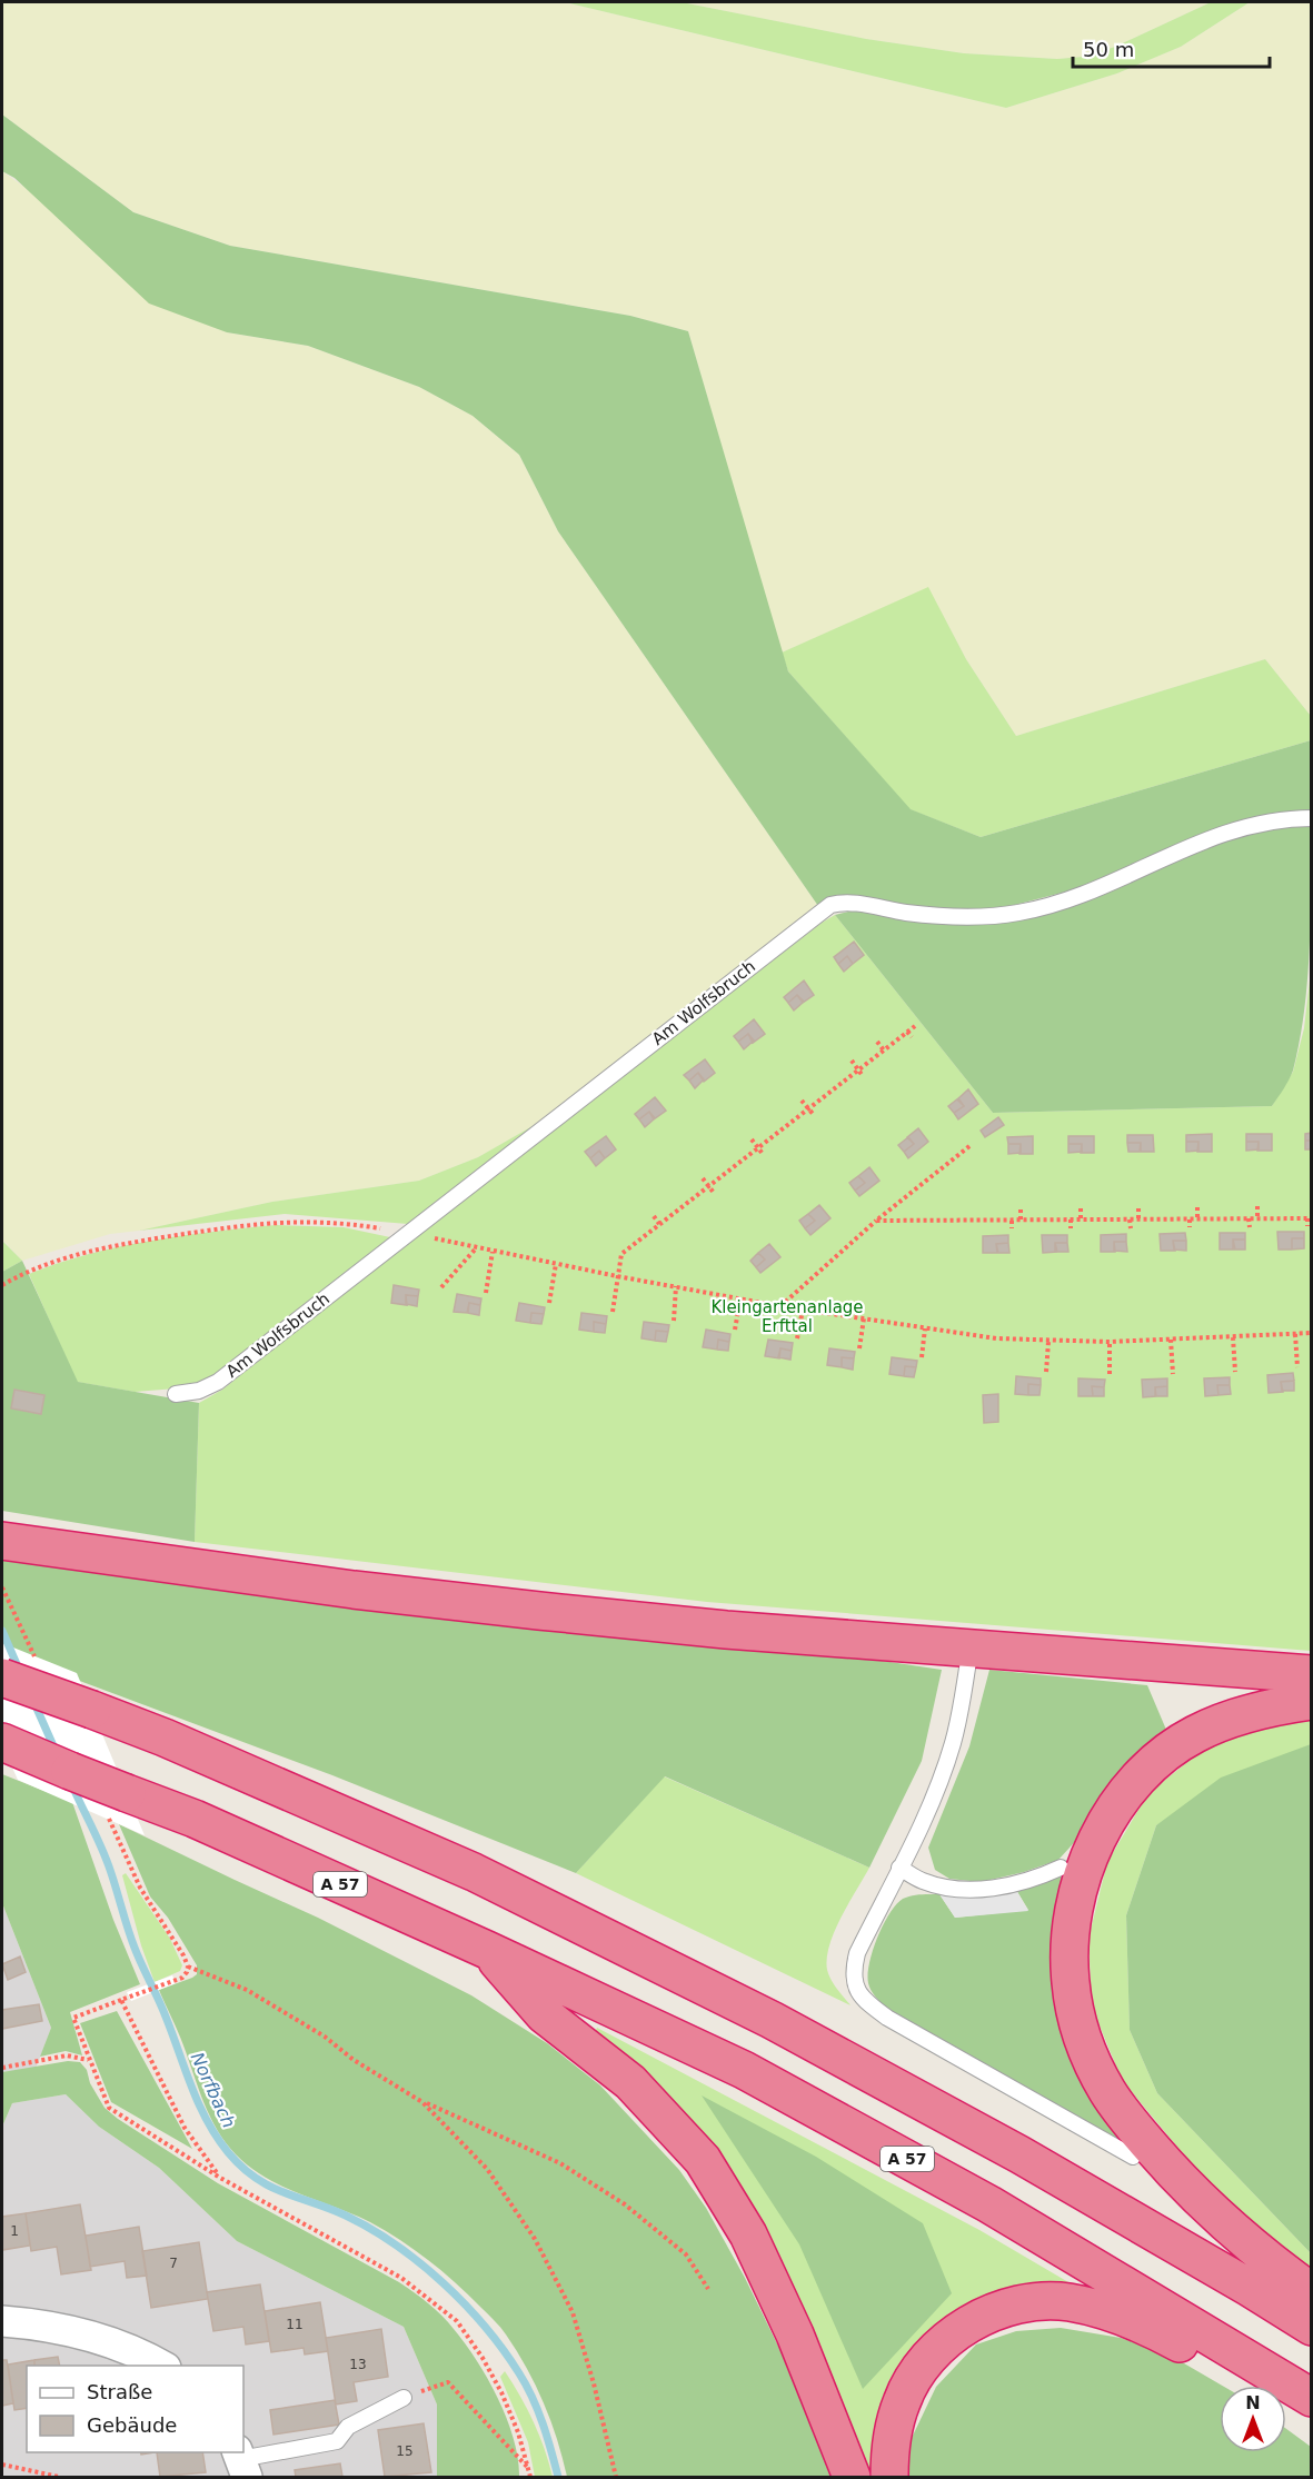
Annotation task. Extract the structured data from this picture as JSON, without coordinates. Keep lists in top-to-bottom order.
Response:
{
  "streets": {
    "highway": ["A 57"],
    "lane": ["Am Wolfsbruch"]
  },
  "water": ["Norfbach"],
  "parks": ["Kleingartenanlage Erfttal"],
  "house_numbers": [
    "1",
    "7",
    "11",
    "13",
    "15"
  ],
  "legend": ["Straße", "Gebäude"],
  "scale_bar": "50 m",
  "north": "top"
}
